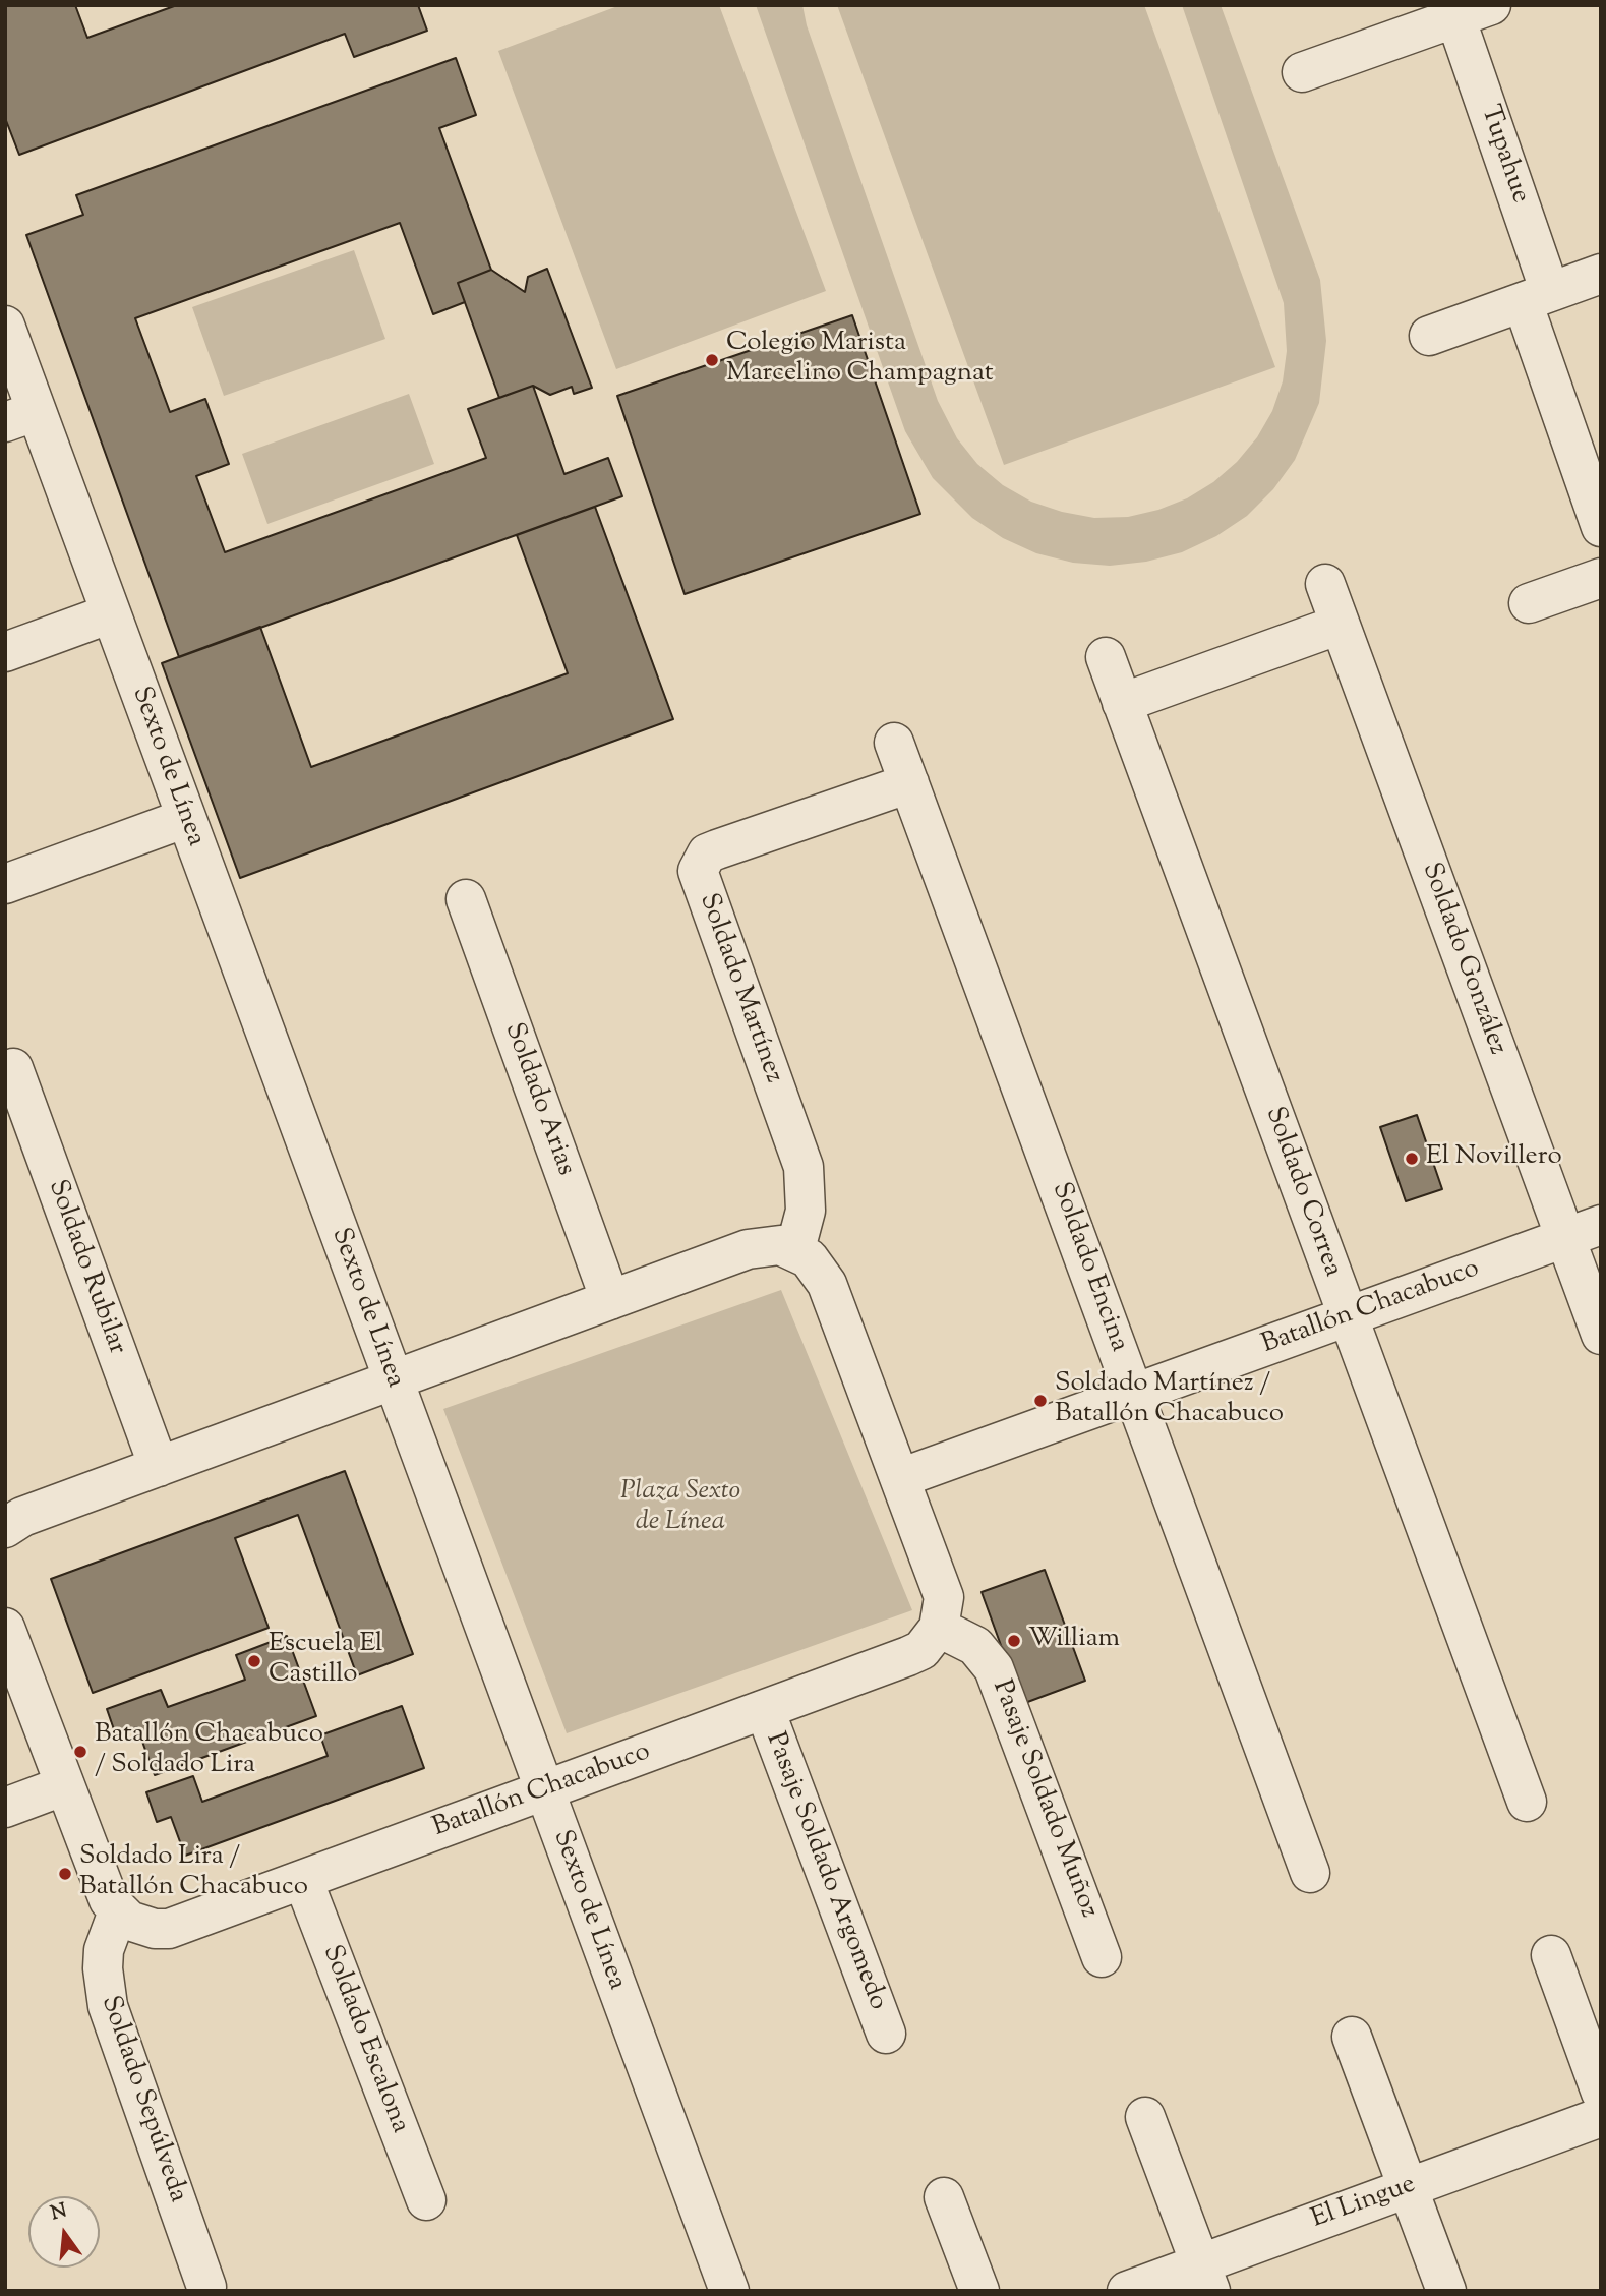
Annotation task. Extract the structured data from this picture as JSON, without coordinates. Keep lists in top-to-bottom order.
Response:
{
  "streets": {
    "street": [
      "Tupahue",
      "Sexto de Línea",
      "Soldado González",
      "Soldado Martínez",
      "Soldado Arias",
      "Soldado Correa",
      "Soldado Rubilar",
      "Soldado Encina",
      "Batallón Chacabuco",
      "Pasaje Soldado Muñoz",
      "Pasaje Soldado Argomedo",
      "Soldado Escalona",
      "Soldado Sepúlveda",
      "El Lingue"
    ]
  },
  "crossings": [
    ["Sexto de Línea", "Batallón Chacabuco"],
    ["Soldado González", "Batallón Chacabuco"],
    ["Soldado Martínez", "Soldado Encina"],
    ["Soldado Correa", "Batallón Chacabuco"],
    ["Soldado Encina", "Batallón Chacabuco"],
    ["Batallón Chacabuco", "Pasaje Soldado Muñoz"],
    ["Batallón Chacabuco", "Pasaje Soldado Argomedo"],
    ["Batallón Chacabuco", "Soldado Escalona"],
    ["Batallón Chacabuco", "Soldado Sepúlveda"]
  ],
  "parks": ["Plaza Sexto de Línea"],
  "places": [
    "Colegio Marista Marcelino Champagnat",
    "El Novillero",
    "Soldado Martínez / Batallón Chacabuco",
    "William",
    "Escuela El Castillo",
    "Batallón Chacabuco / Soldado Lira",
    "Soldado Lira / Batallón Chacabuco"
  ],
  "north": "top"
}
